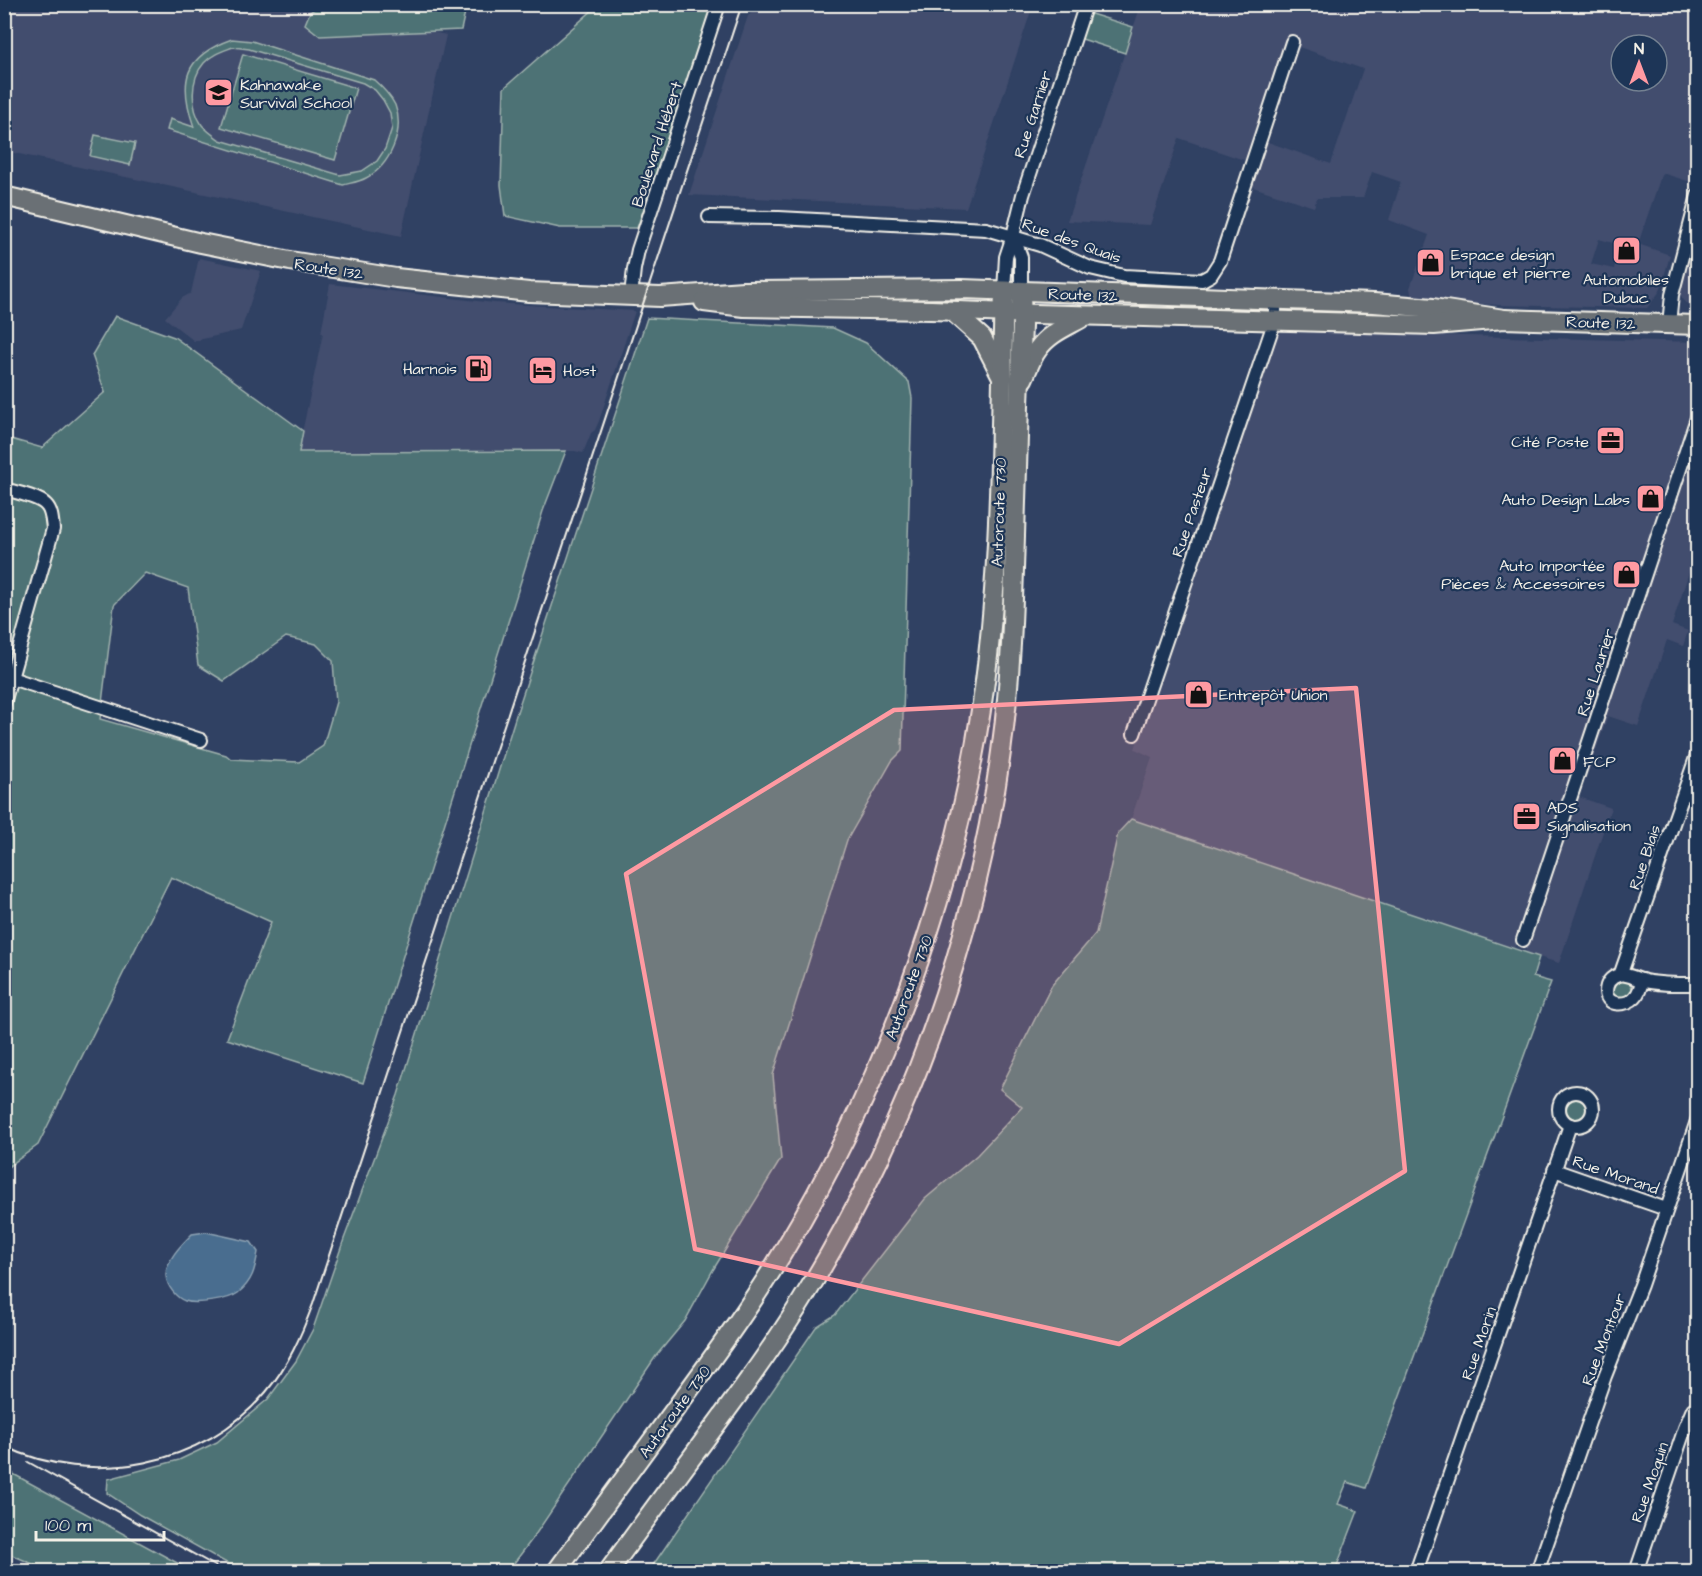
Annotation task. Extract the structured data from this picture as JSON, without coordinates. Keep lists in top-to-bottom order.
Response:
{
  "streets": {
    "highway": ["Route 132", "Autoroute 730"],
    "street": [
      "Rue Garnier",
      "Boulevard Hébert",
      "Rue des Quais",
      "Rue Pasteur",
      "Rue Laurier",
      "Rue Blais",
      "Rue Morand",
      "Rue Montour",
      "Rue Morin",
      "Rue Moquin"
    ]
  },
  "crossings": [
    ["Rue Garnier", "Rue des Quais"],
    ["Rue Garnier", "Route 132"],
    ["Boulevard Hébert", "Route 132"],
    ["Route 132", "Autoroute 730"],
    ["Route 132", "Rue Pasteur"],
    ["Rue Morand", "Rue Montour"],
    ["Rue Morand", "Rue Morin"]
  ],
  "places": {
    "school or university": ["Kahnawake Survival School"],
    "shop": [
      "Automobiles Dubuc",
      "Espace design brique et pierre",
      "Auto Design Labs",
      "Auto Importée Pièces & Accessoires",
      "Entrepôt Union",
      "FCP"
    ],
    "fuel station": ["Harnois"],
    "hotel": ["Host"],
    "office": ["Cité Poste", "ADS Signalisation"]
  },
  "scale_bar": "100 m",
  "north": "top"
}
